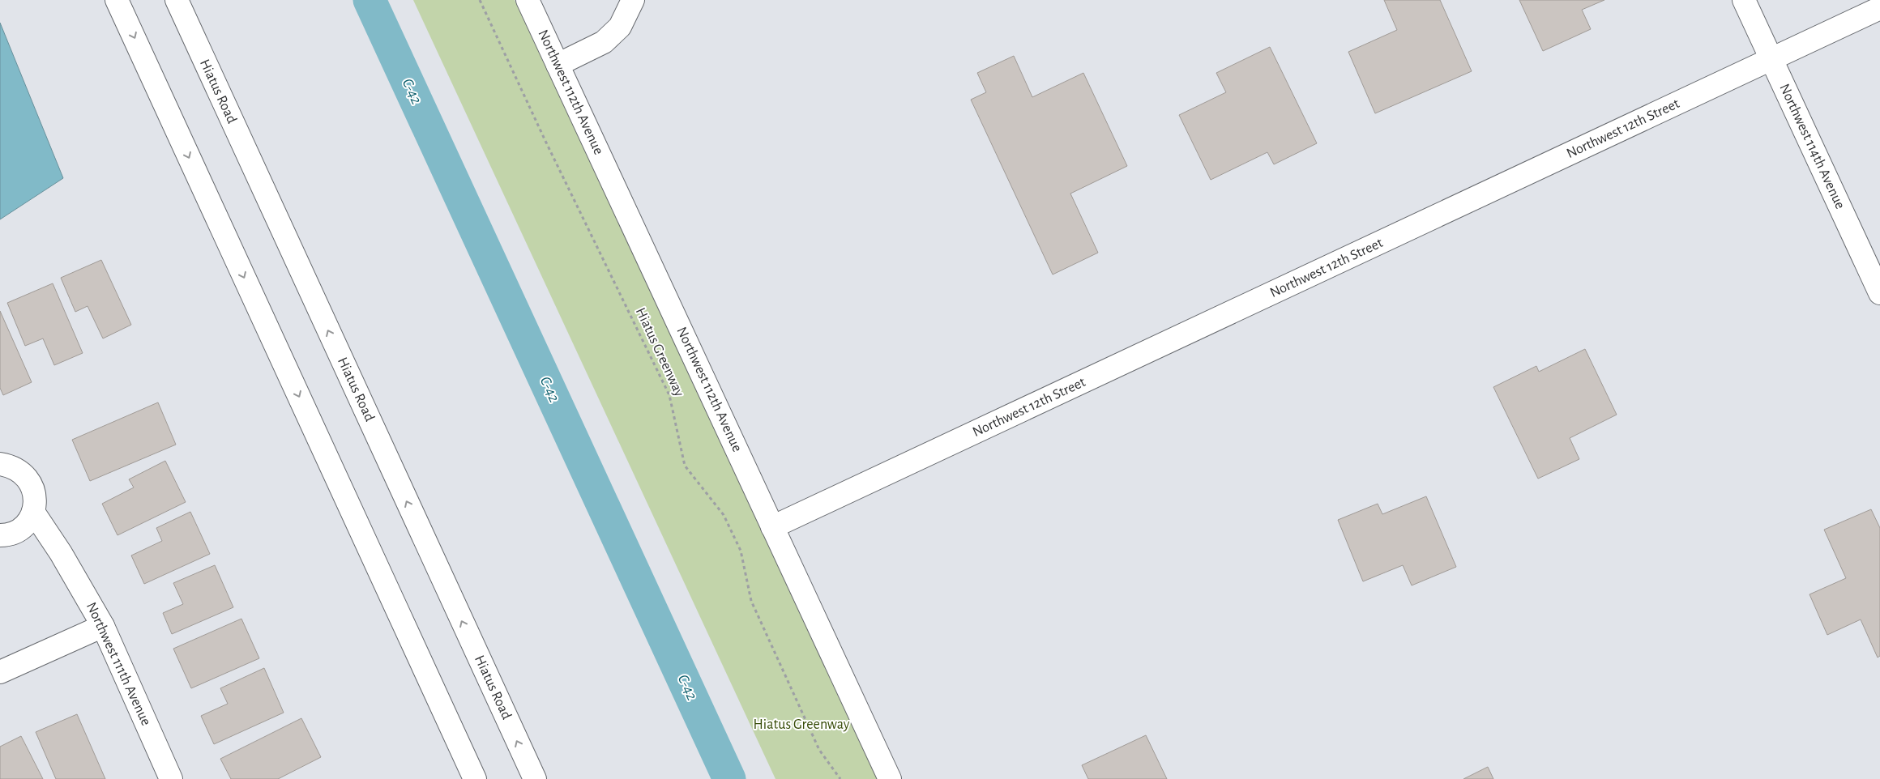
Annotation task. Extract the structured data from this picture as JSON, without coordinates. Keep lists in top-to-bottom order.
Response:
{
  "streets": {
    "street": [
      "Hiatus Road",
      "Northwest 112th Avenue",
      "Northwest 12th Street",
      "Northwest 114th Avenue",
      "Northwest 111th Avenue"
    ],
    "path": ["Hiatus Greenway"]
  },
  "crossings": [
    ["Northwest 112th Avenue", "Northwest 12th Street"],
    ["Northwest 12th Street", "Northwest 114th Avenue"]
  ],
  "water": ["C-42"],
  "parks": ["Hiatus Greenway"]
}
